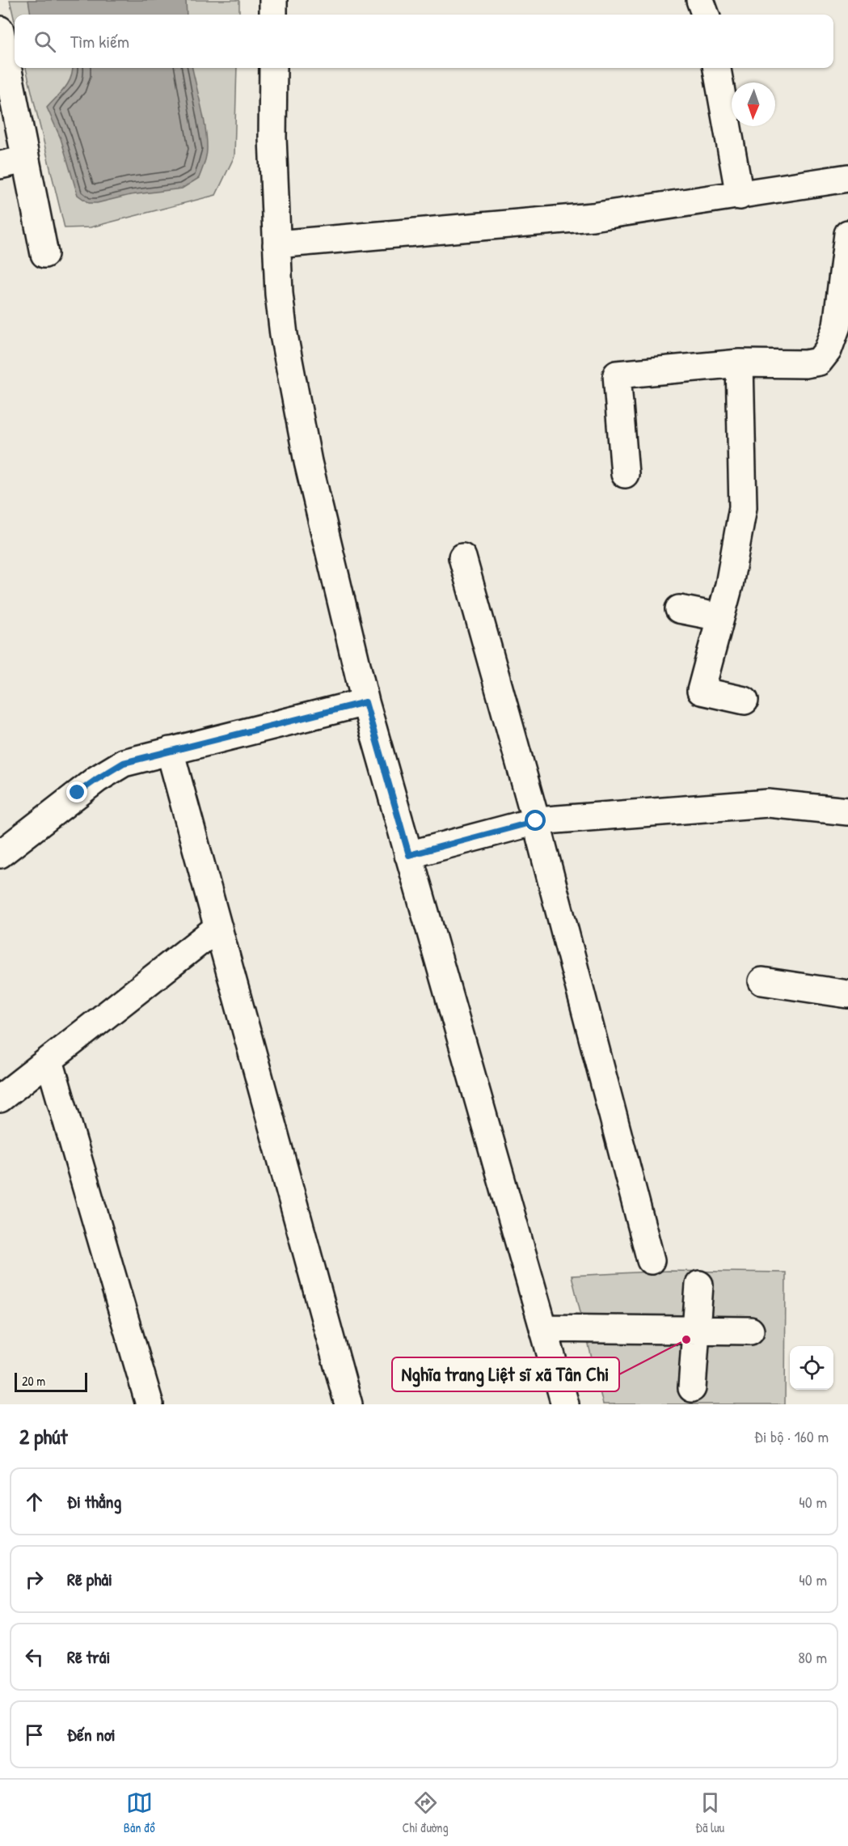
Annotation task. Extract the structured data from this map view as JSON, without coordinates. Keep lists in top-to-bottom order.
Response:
{
  "places": ["Nghĩa trang Liệt sĩ xã Tân Chi"],
  "scale_bar": "20 m",
  "north": "bottom",
  "page": {
    "search": "Tìm kiếm",
    "scale": "20 m",
    "heading": ["2 phút", "Đi bộ · 160 m"],
    "list": [
      ["Đi thẳng", "40 m"],
      ["Rẽ phải", "40 m"],
      ["Rẽ trái", "80 m"],
      "Đến nơi"
    ],
    "nav": ["Bản đồ", "Chỉ đường", "Đã lưu"]
  }
}
